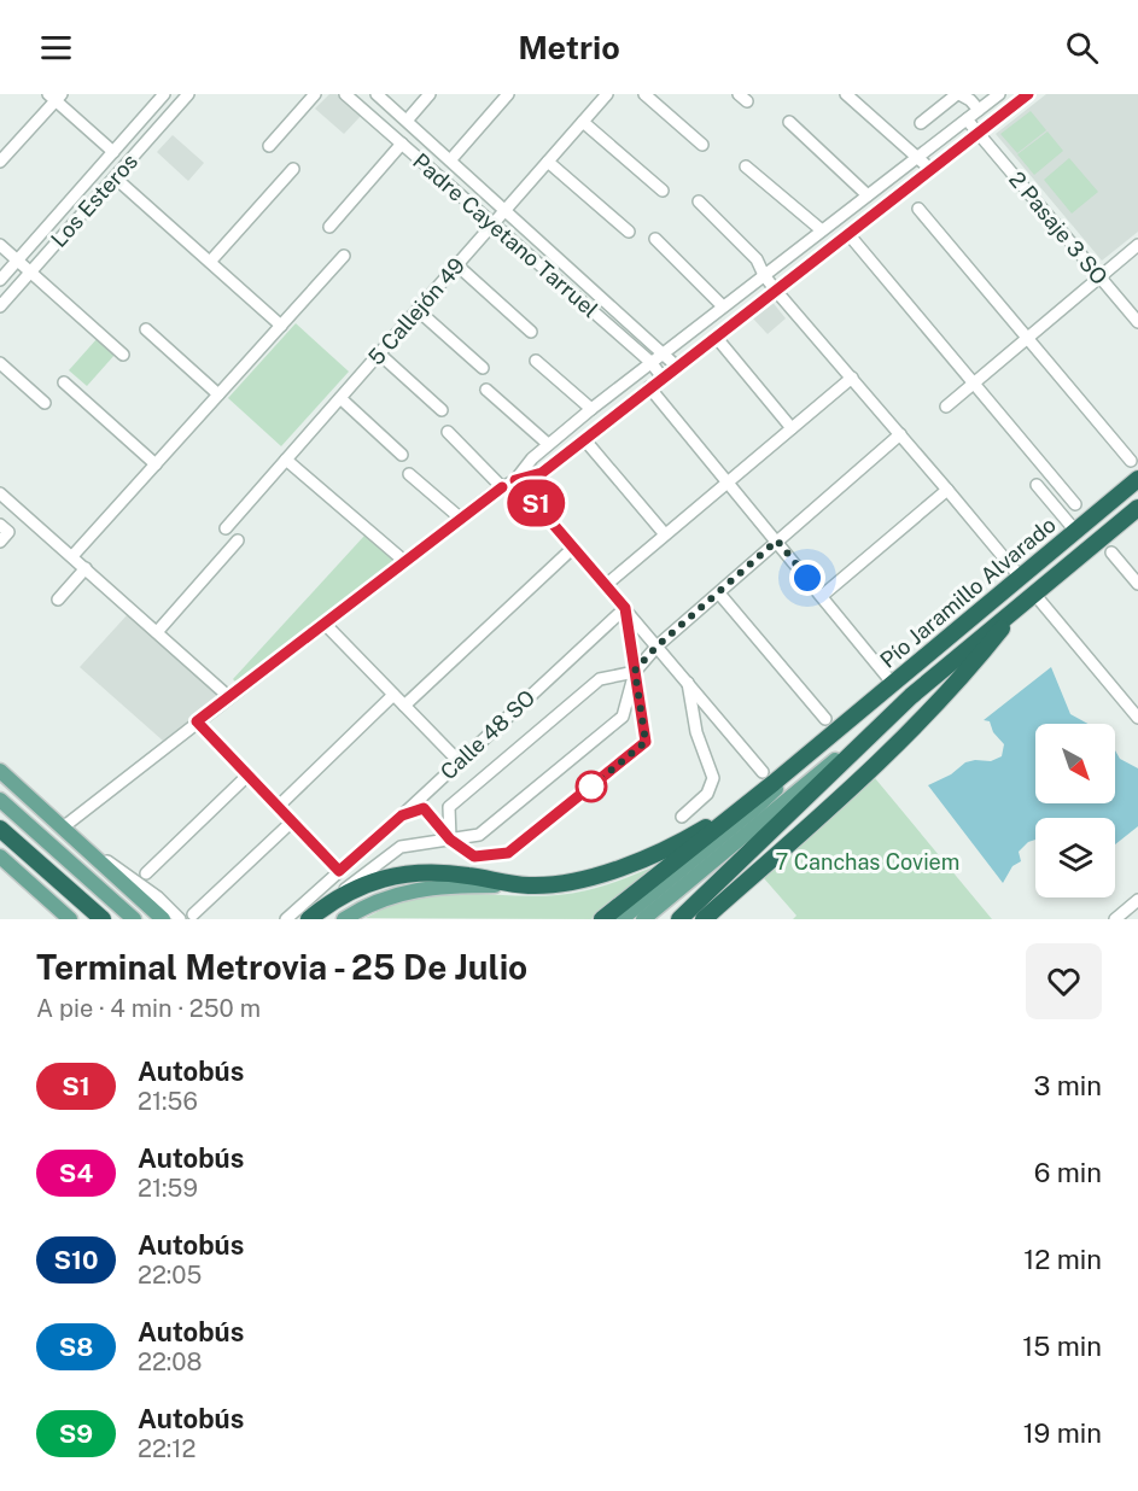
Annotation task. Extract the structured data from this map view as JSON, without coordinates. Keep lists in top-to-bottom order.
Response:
{
  "streets": {
    "highway": ["Pío Jaramillo Alvarado"],
    "street": [
      "Los Esteros",
      "2 Pasaje 3 SO",
      "Padre Cayetano Tarruel",
      "5 Callejón 49",
      "Calle 48 SO"
    ]
  },
  "crossings": [
    ["Padre Cayetano Tarruel", "5 Callejón 49"]
  ],
  "parks": ["7 Canchas Coviem"],
  "lines": ["bus line S1"],
  "north": "bottom right",
  "page": {
    "header": "Metrio",
    "on_map": "S1",
    "heading": ["Terminal Metrovia - 25 De Julio", "A pie · 4 min · 250 m"],
    "list": [
      {
        "mark": "S1",
        "name": "Autobús",
        "note": "21:56",
        "value": "3 min"
      },
      {
        "mark": "S4",
        "name": "Autobús",
        "note": "21:59",
        "value": "6 min"
      },
      {
        "mark": "S10",
        "name": "Autobús",
        "note": "22:05",
        "value": "12 min"
      },
      {
        "mark": "S8",
        "name": "Autobús",
        "note": "22:08",
        "value": "15 min"
      },
      {
        "mark": "S9",
        "name": "Autobús",
        "note": "22:12",
        "value": "19 min"
      }
    ]
  }
}
